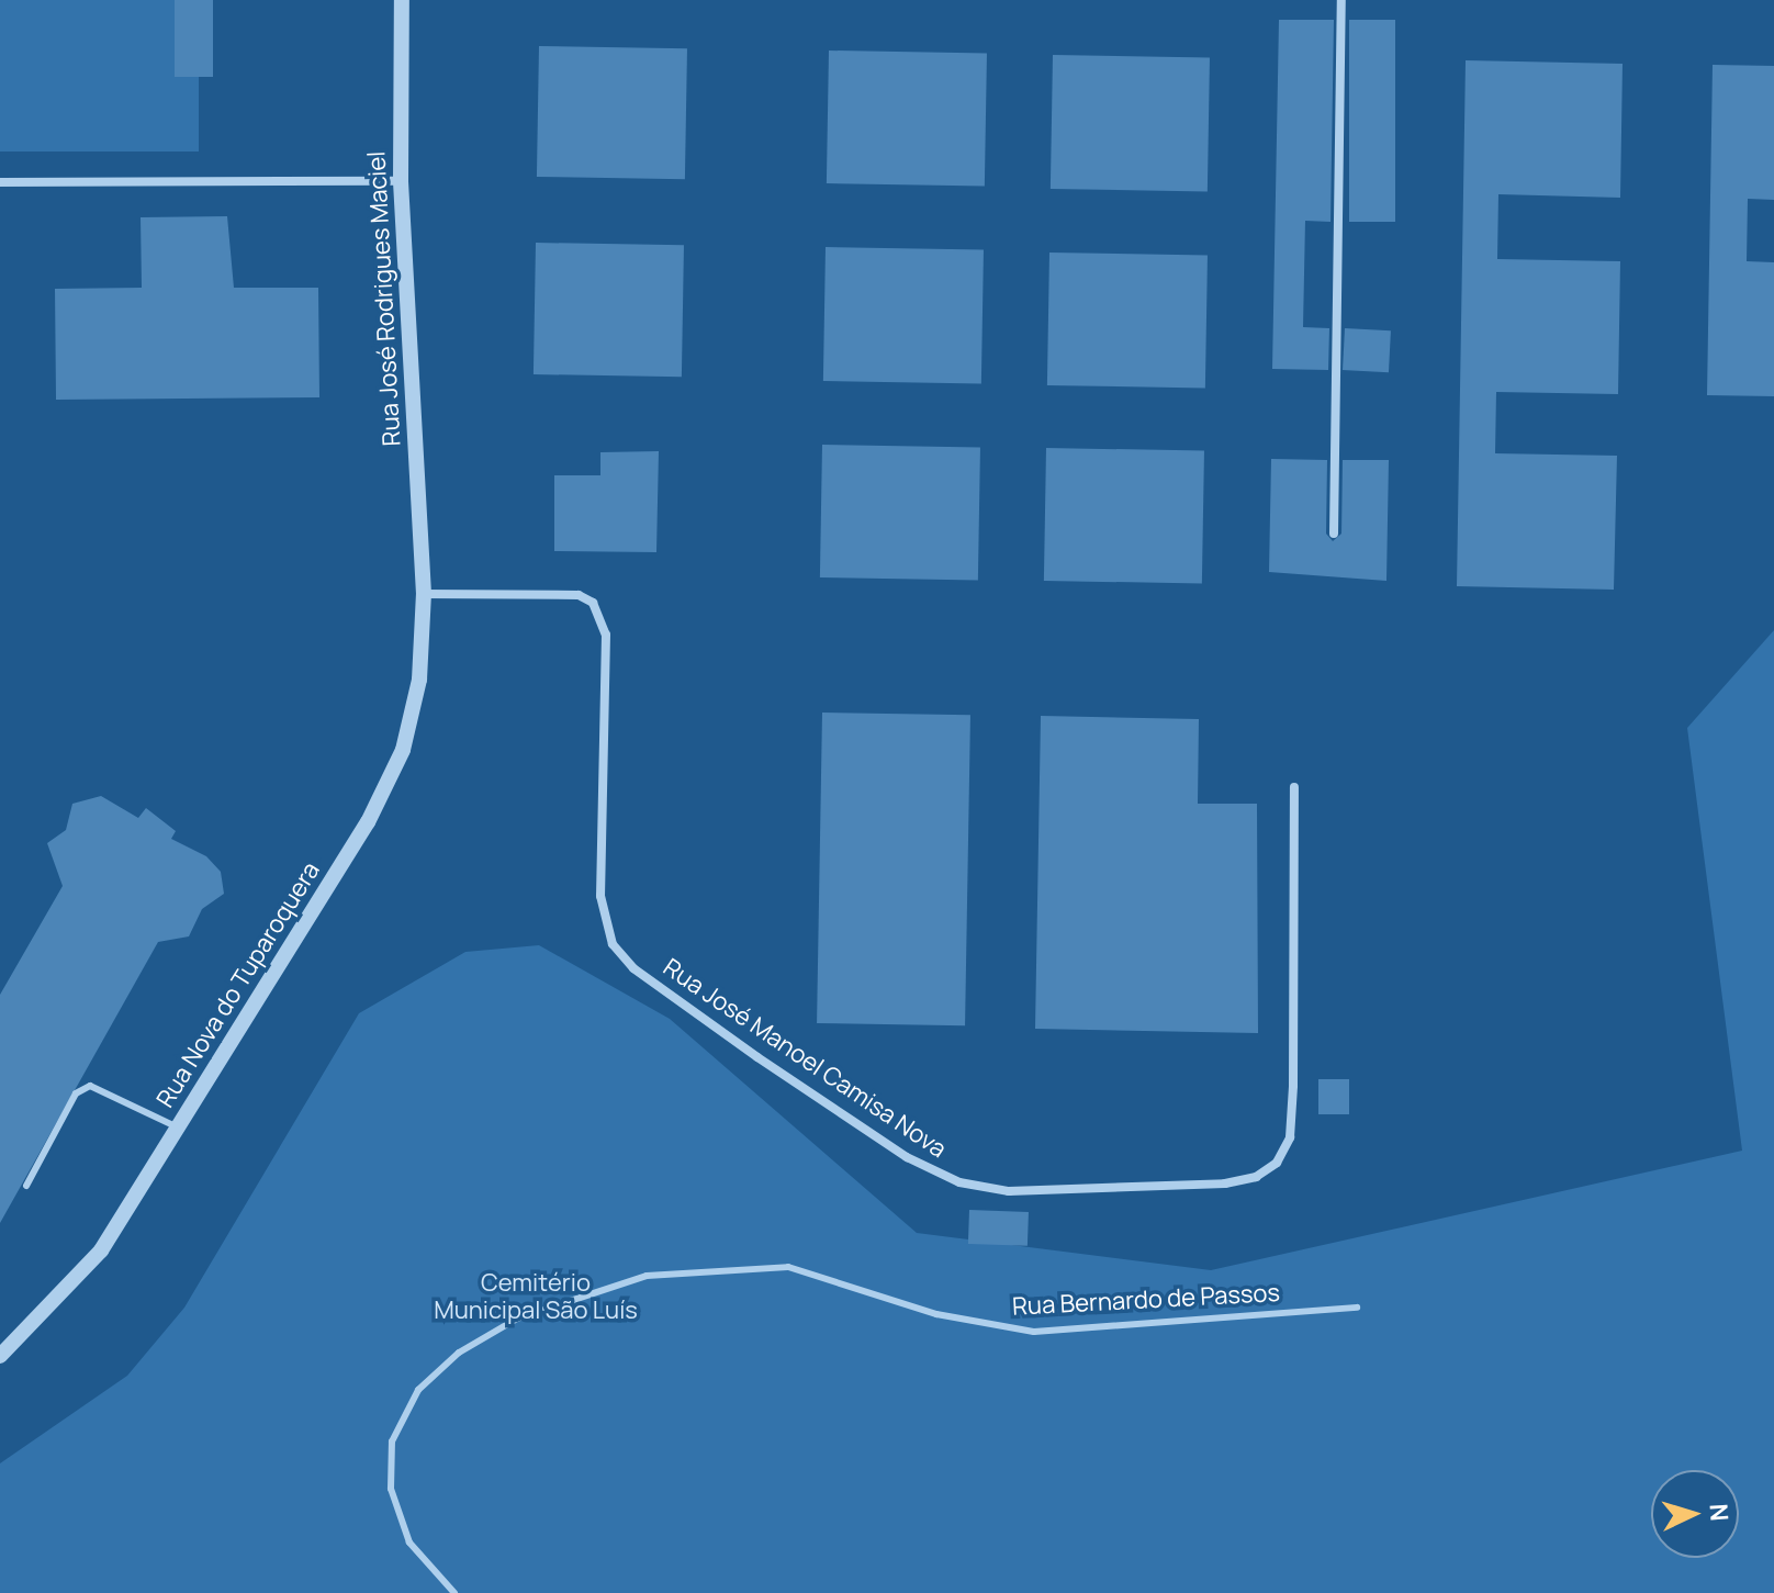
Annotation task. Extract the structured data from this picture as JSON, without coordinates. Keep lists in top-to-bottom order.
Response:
{
  "streets": {
    "street": ["Rua José Rodrigues Maciel", "Rua Nova do Tuparoquera", "Rua José Manoel Camisa Nova"],
    "lane": ["Rua Bernardo de Passos"]
  },
  "crossings": [
    ["Rua José Rodrigues Maciel", "Rua Nova do Tuparoquera"],
    ["Rua José Rodrigues Maciel", "Rua José Manoel Camisa Nova"],
    ["Rua Nova do Tuparoquera", "Rua José Manoel Camisa Nova"]
  ],
  "parks": ["Cemitério Municipal São Luís"],
  "north": "right"
}
